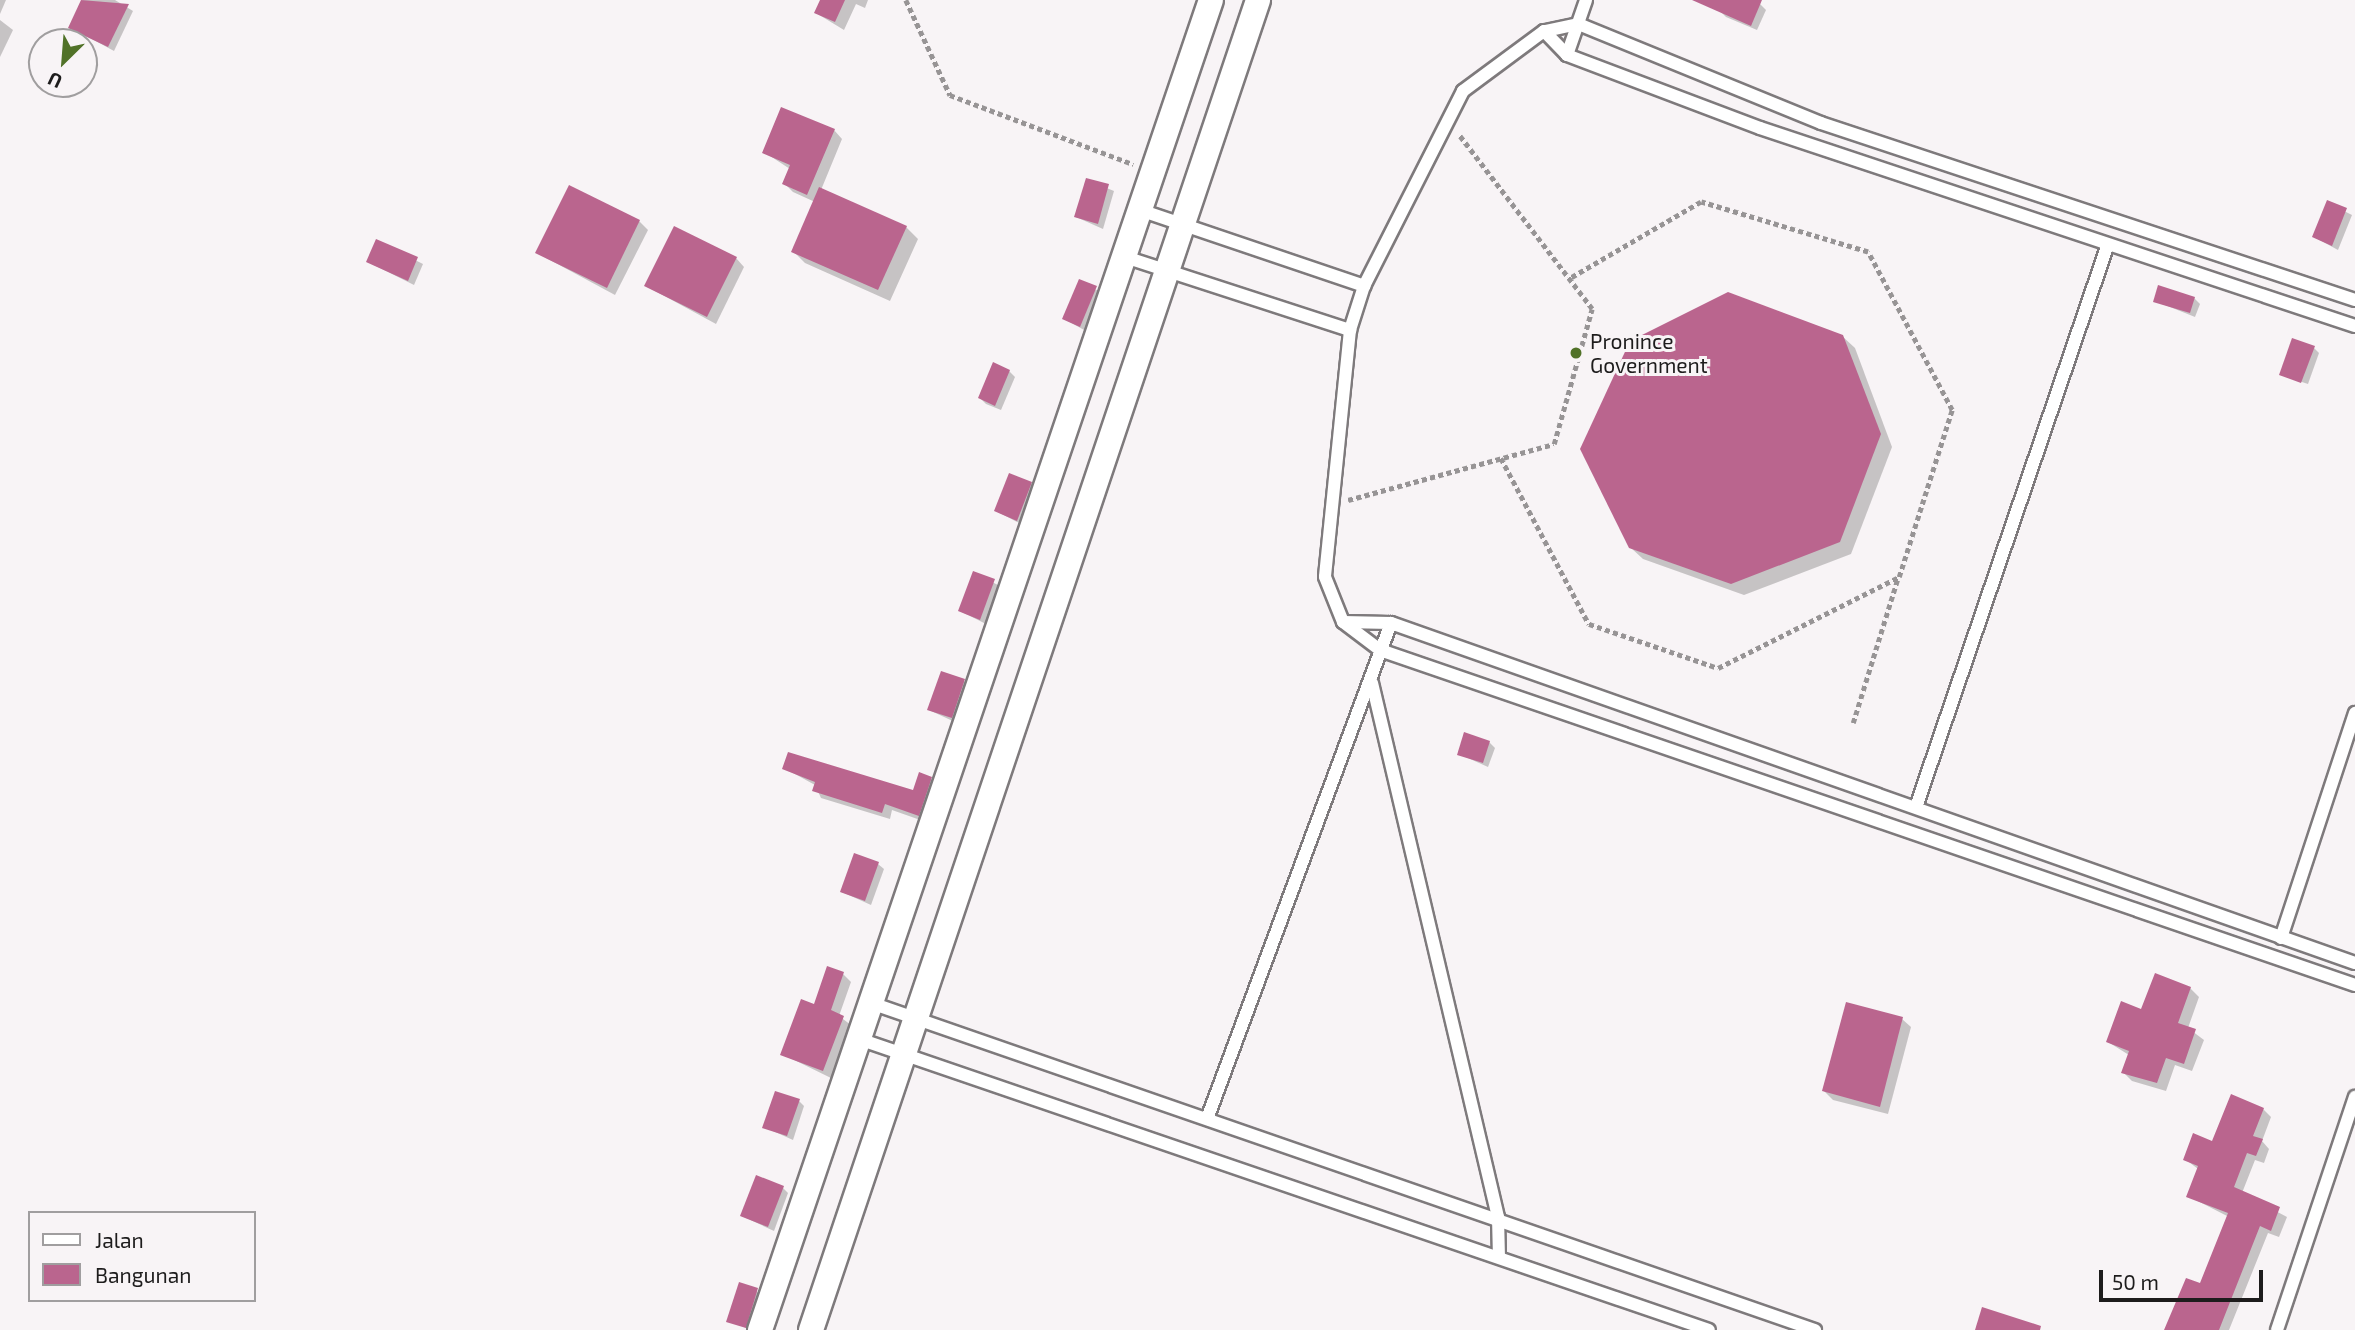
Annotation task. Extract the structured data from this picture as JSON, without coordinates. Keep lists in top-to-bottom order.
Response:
{
  "places": ["Pronince Government"],
  "legend": ["Jalan", "Bangunan"],
  "scale_bar": "50 m",
  "north": "bottom left"
}
